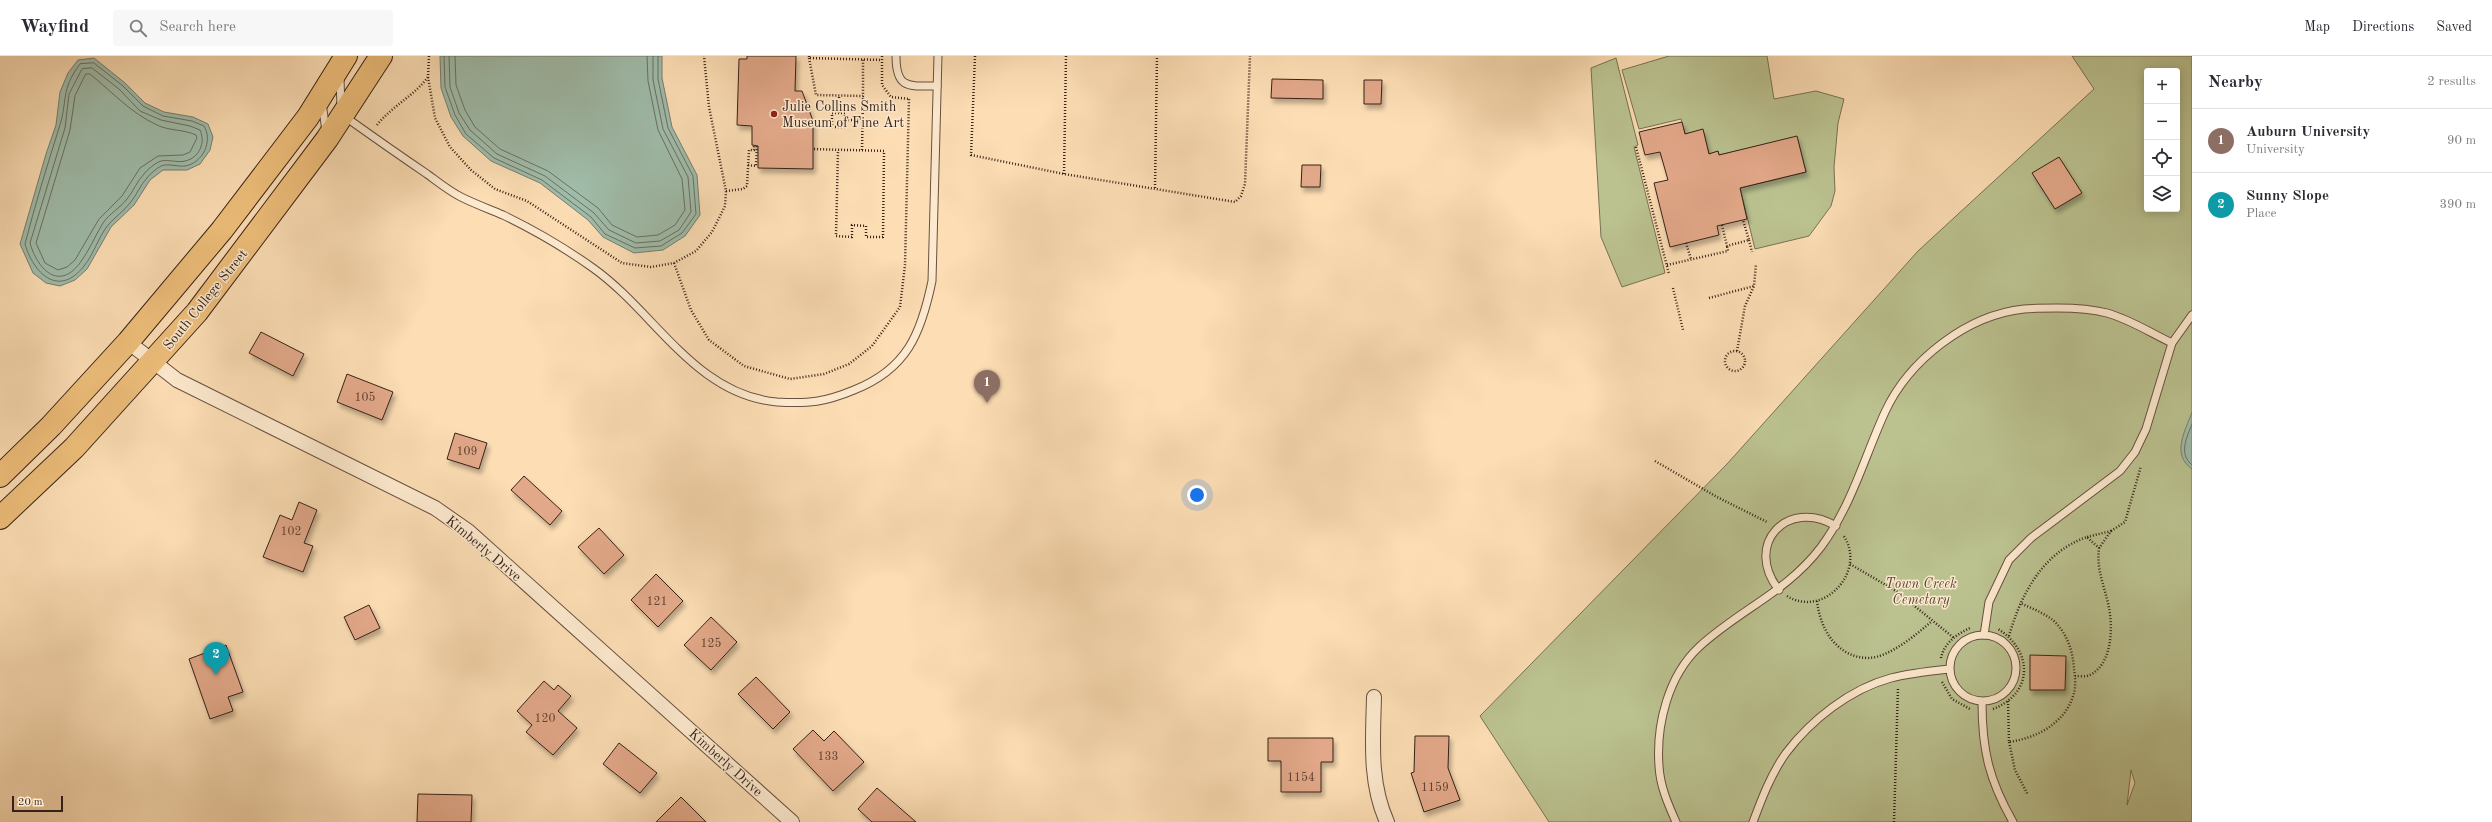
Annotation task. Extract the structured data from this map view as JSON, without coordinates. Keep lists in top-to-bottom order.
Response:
{
  "streets": {
    "main road": ["South College Street"],
    "street": ["Kimberly Drive"]
  },
  "crossings": [
    ["South College Street", "Kimberly Drive"]
  ],
  "parks": ["Town Creek Cemetary"],
  "places": ["Julie Collins Smith Museum of Fine Art"],
  "house_numbers": [
    "105",
    "109",
    "102",
    "121",
    "125",
    "120",
    "133",
    "1154",
    "1159"
  ],
  "scale_bar": "20 m",
  "page": {
    "header": "Wayfind",
    "search": "Search here",
    "nav": ["Map", "Directions", "Saved"],
    "heading": ["Nearby", "2 results"],
    "map_buttons": ["+", "−"],
    "list": [
      {
        "mark": "1",
        "name": "Auburn University",
        "note": "University",
        "value": "90 m"
      },
      {
        "mark": "2",
        "name": "Sunny Slope",
        "note": "Place",
        "value": "390 m"
      }
    ],
    "pins": ["1", "2"],
    "scale": "20 m"
  }
}
